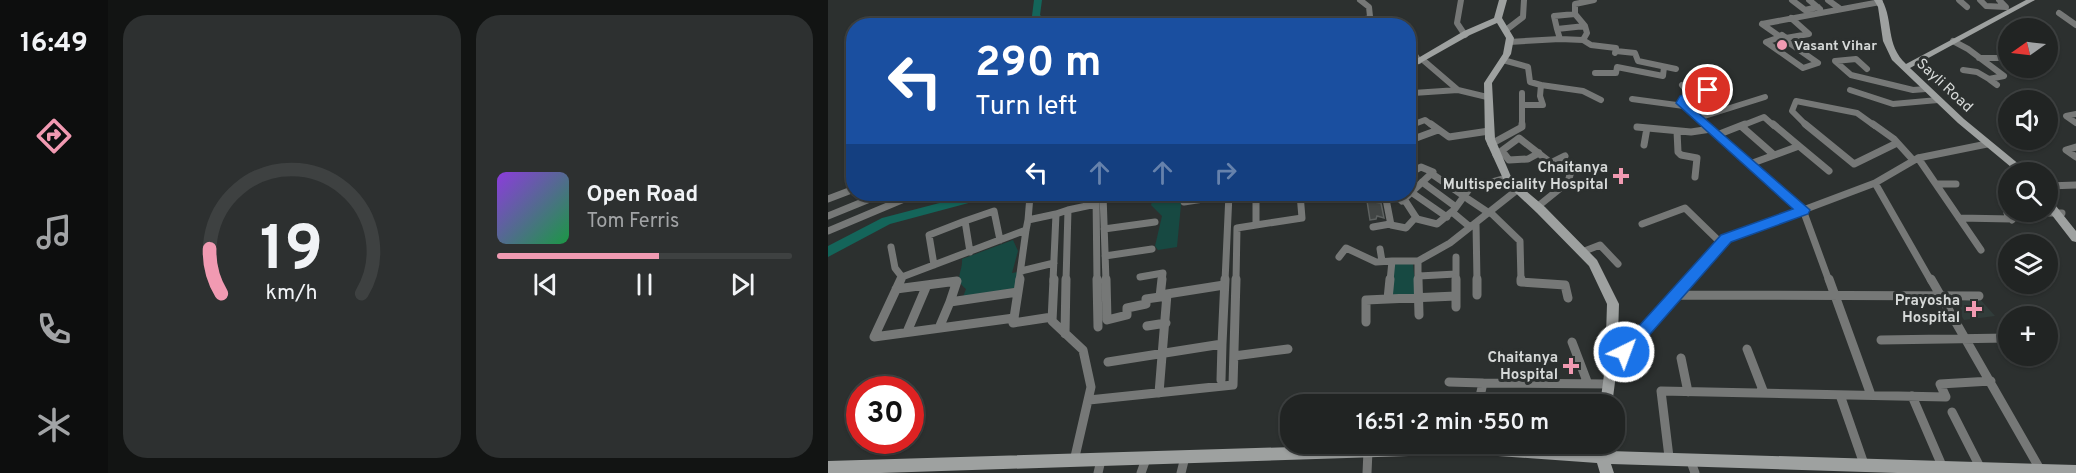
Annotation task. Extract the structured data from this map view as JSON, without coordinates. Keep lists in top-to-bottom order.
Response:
{
  "streets": {
    "main road": ["Sayli Road"]
  },
  "places": {
    "other": ["Vasant Vihar"],
    "health": ["Chaitanya Multispeciality Hospital", "Prayosha Hospital", "Chaitanya Hospital"]
  },
  "north": "left",
  "page": {
    "tabs": "16:49",
    "map_buttons": "+",
    "turn": ["290 m", "Turn left"],
    "song": ["Open Road", "Tom Ferris"],
    "limit": "30",
    "trip": "16:51 · 2 min · 550 m",
    "gauge": ["19", "km/h"]
  }
}
